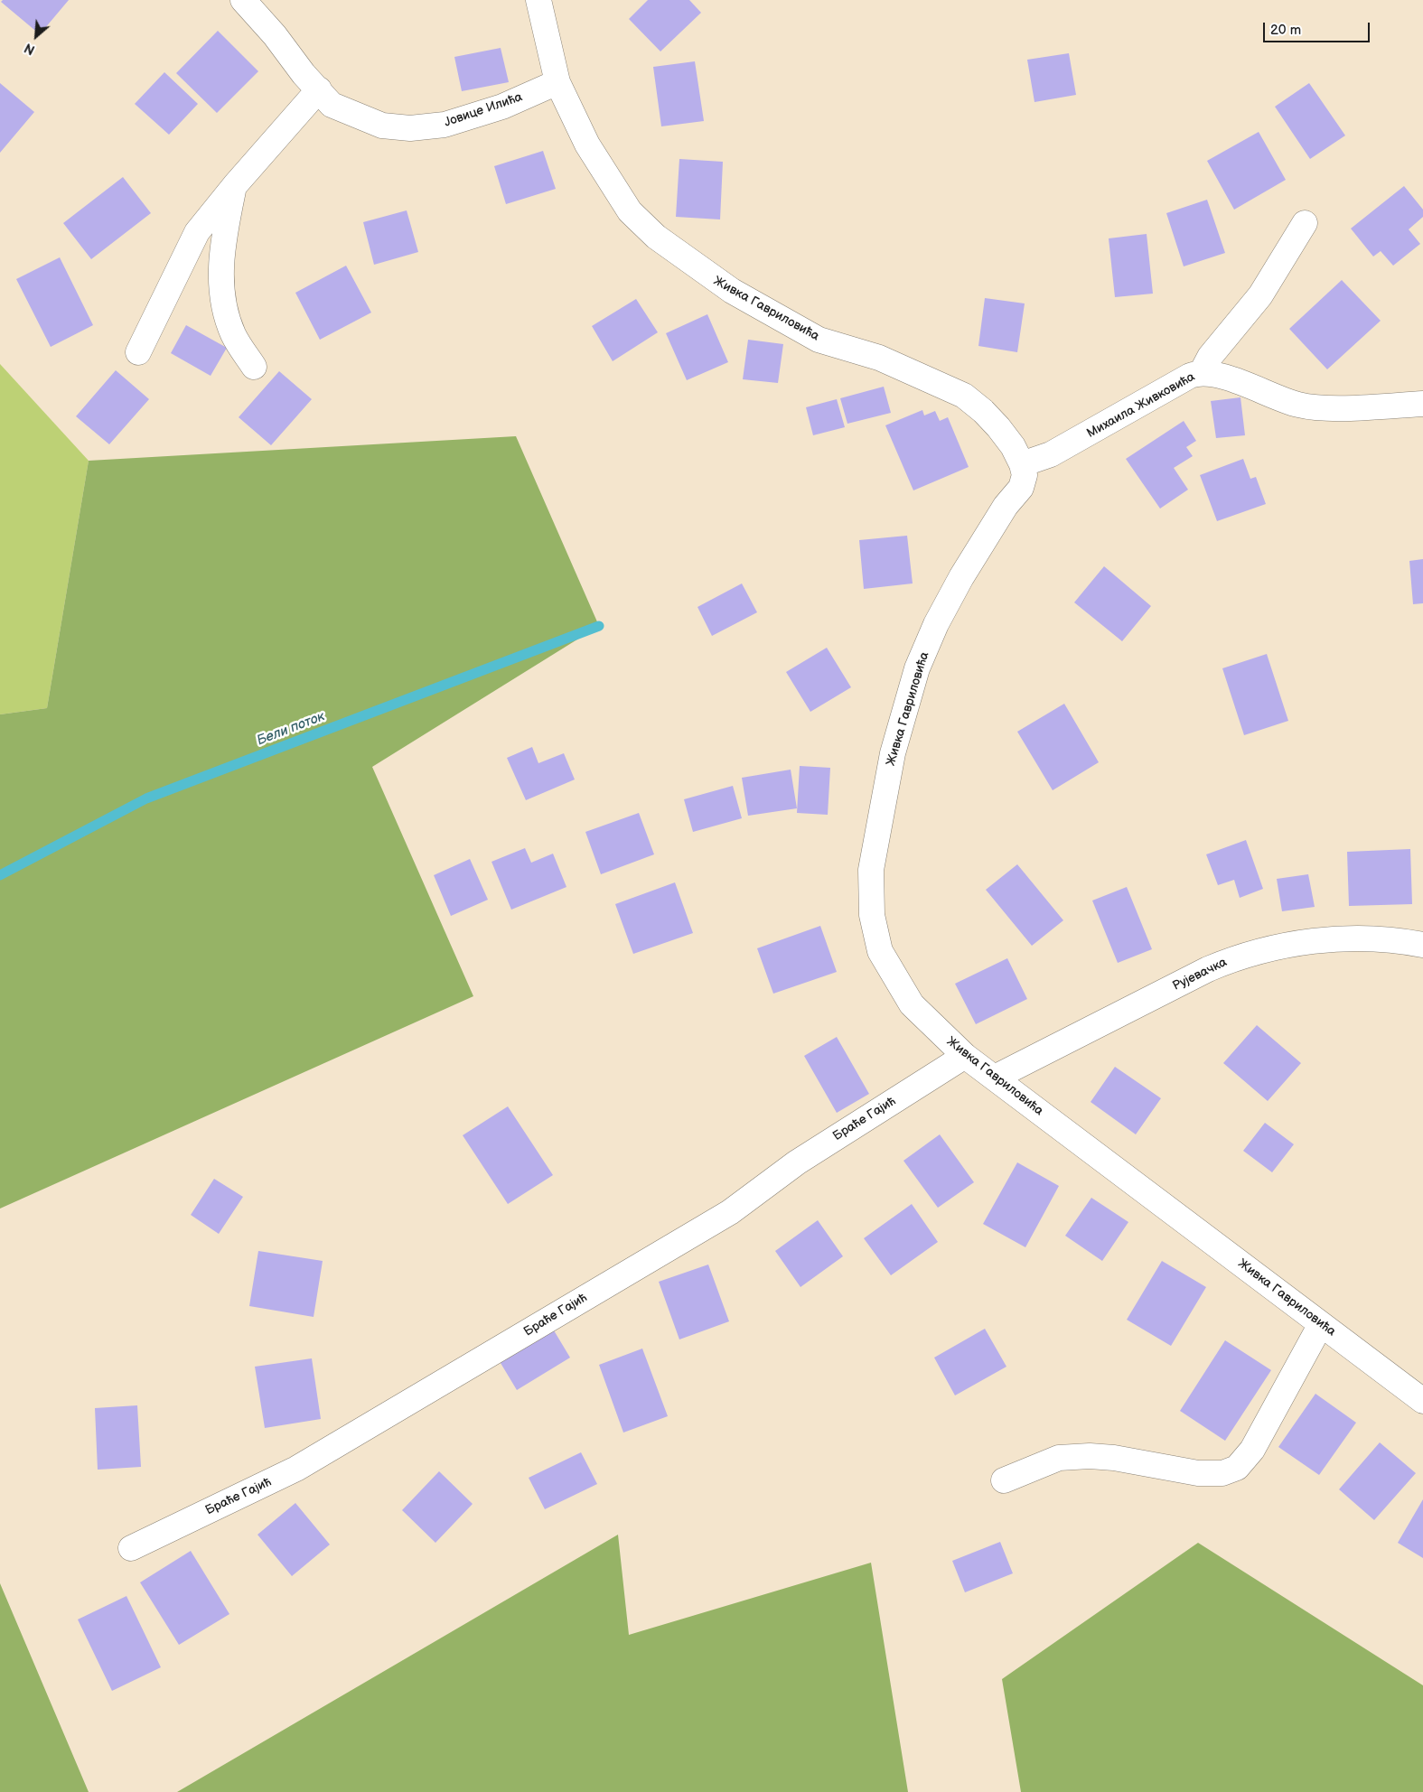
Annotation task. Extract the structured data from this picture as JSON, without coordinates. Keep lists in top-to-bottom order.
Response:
{
  "streets": {
    "street": [
      "Јовице Илића",
      "Живка Гавриловића",
      "Михаила Живковића",
      "Рујевачка",
      "Браће Гајић"
    ]
  },
  "crossings": [
    ["Јовице Илића", "Живка Гавриловића"],
    ["Живка Гавриловића", "Михаила Живковића"],
    ["Живка Гавриловића", "Рујевачка"],
    ["Живка Гавриловића", "Браће Гајић"]
  ],
  "water": ["Бели поток"],
  "scale_bar": "20 m",
  "north": "bottom left"
}
